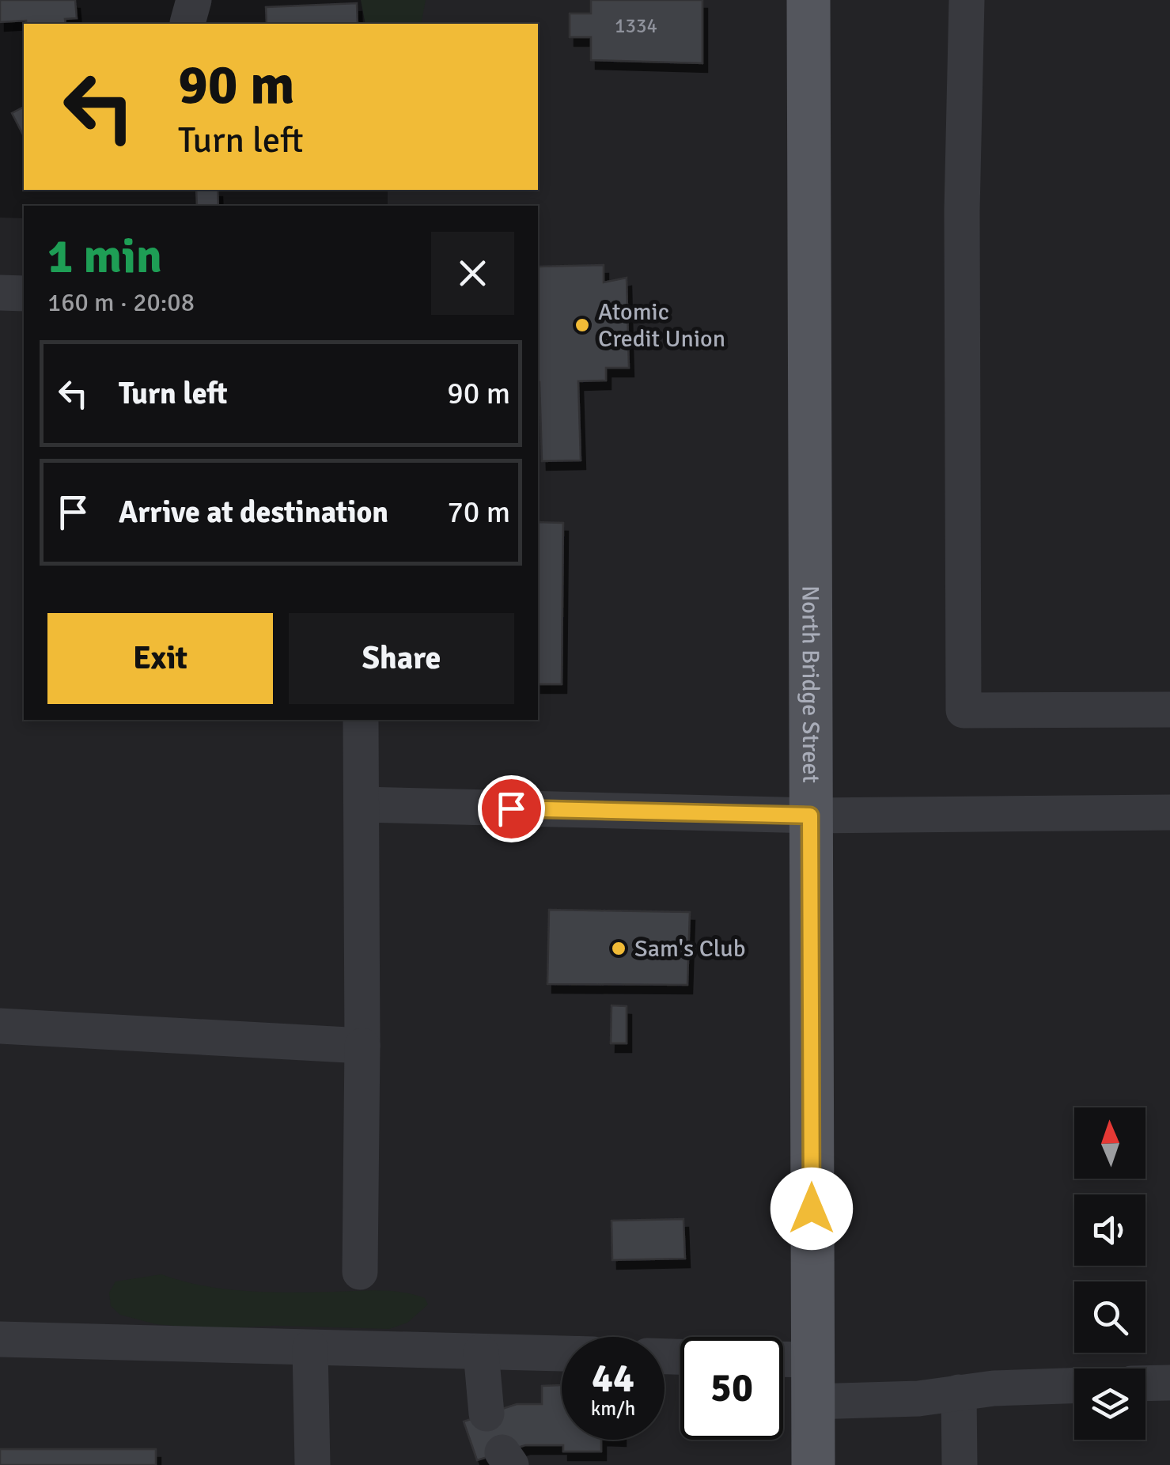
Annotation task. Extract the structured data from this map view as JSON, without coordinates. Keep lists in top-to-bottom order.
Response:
{
  "streets": {
    "main road": ["North Bridge Street"]
  },
  "places": ["Atomic Credit Union", "Sam's Club"],
  "house_numbers": ["1334"],
  "north": "top",
  "page": {
    "turn": ["90 m", "Turn left"],
    "heading": ["1 min", "160 m · 20:08"],
    "list": [
      {
        "name": "Turn left",
        "value": "90 m"
      },
      {
        "name": "Arrive at destination",
        "value": "70 m"
      }
    ],
    "buttons": ["Exit", "Share"],
    "speed": "44 km/h",
    "limit": "50"
  }
}
